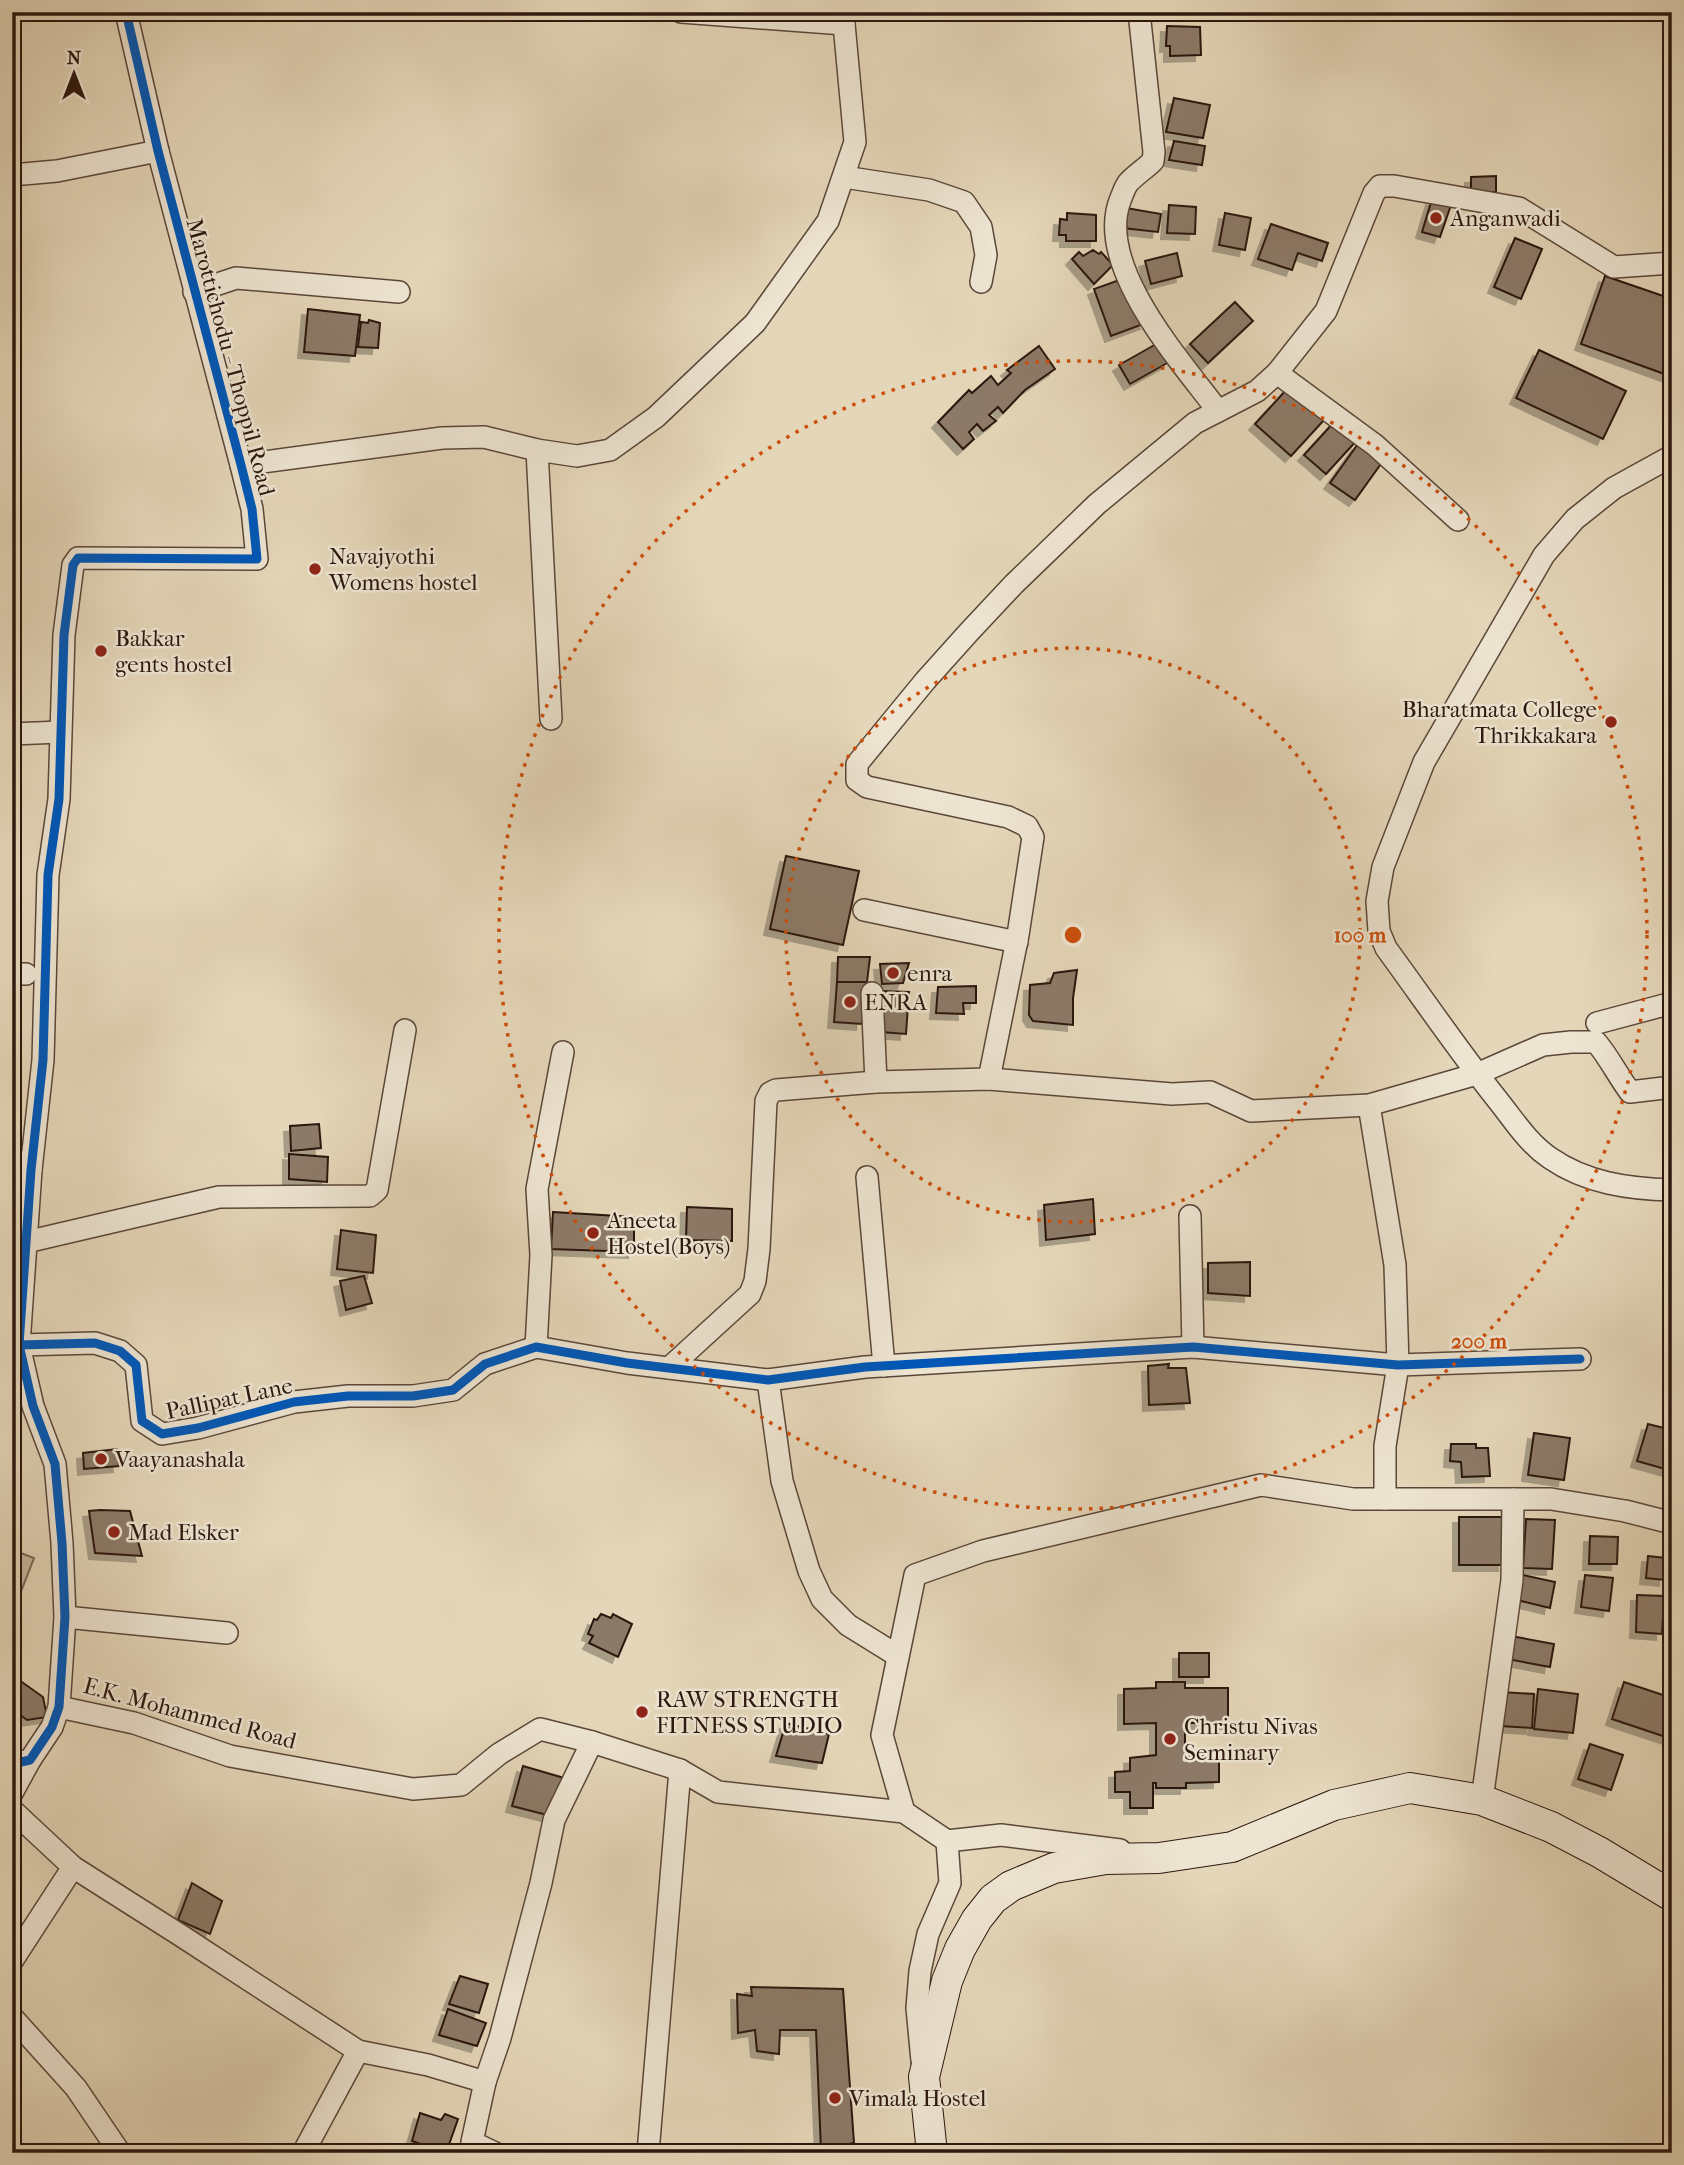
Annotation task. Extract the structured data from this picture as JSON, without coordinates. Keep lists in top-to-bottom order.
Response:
{
  "streets": {
    "street": ["Marottichodu - Thoppil Road", "Pallipat Lane", "E.K. Mohammed Road"]
  },
  "crossings": [
    ["Marottichodu - Thoppil Road", "Pallipat Lane"],
    ["Marottichodu - Thoppil Road", "E.K. Mohammed Road"]
  ],
  "places": [
    "Anganwadi",
    "Navajyothi Womens hostel",
    "Bakkar gents hostel",
    "Bharatmata College Thrikkakara",
    "enra",
    "ENRA",
    "Aneeta Hostel(Boys)",
    "Vaayanashala",
    "Mad Elsker",
    "RAW STRENGTH FITNESS STUDIO",
    "Christu Nivas Seminary",
    "Vimala Hostel"
  ],
  "north": "top",
  "rings": ["100 m", "200 m"]
}
